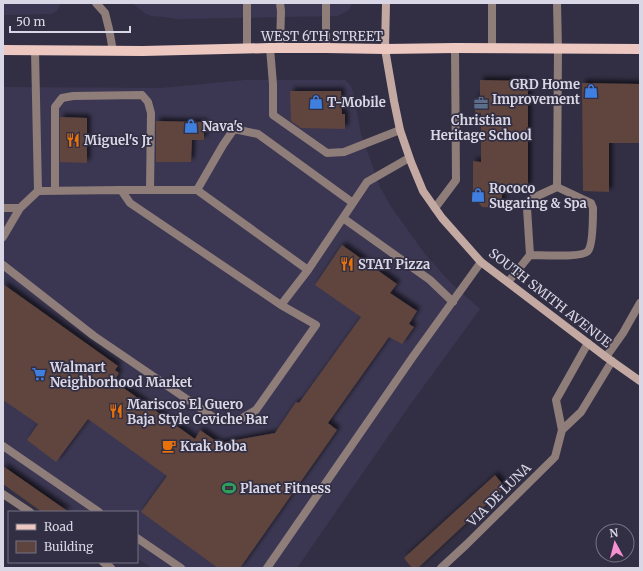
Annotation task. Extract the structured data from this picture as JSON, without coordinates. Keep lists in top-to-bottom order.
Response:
{
  "streets": {
    "main road": ["WEST 6TH STREET", "SOUTH SMITH AVENUE"],
    "street": ["VIA DE LUNA"]
  },
  "crossings": [
    ["WEST 6TH STREET", "SOUTH SMITH AVENUE"],
    ["SOUTH SMITH AVENUE", "VIA DE LUNA"]
  ],
  "places": {
    "shop": [
      "GRD Home Improvement",
      "T-Mobile",
      "Nava's",
      "Rococo Sugaring & Spa"
    ],
    "office": ["Christian Heritage School"],
    "restaurant": ["Miguel's Jr", "STAT Pizza", "Mariscos El Guero Baja Style Ceviche Bar"],
    "supermarket": ["Walmart Neighborhood Market"],
    "cafe": ["Krak Boba"],
    "sports": ["Planet Fitness"]
  },
  "legend": ["Road", "Building"],
  "scale_bar": "50 m",
  "north": "top"
}
